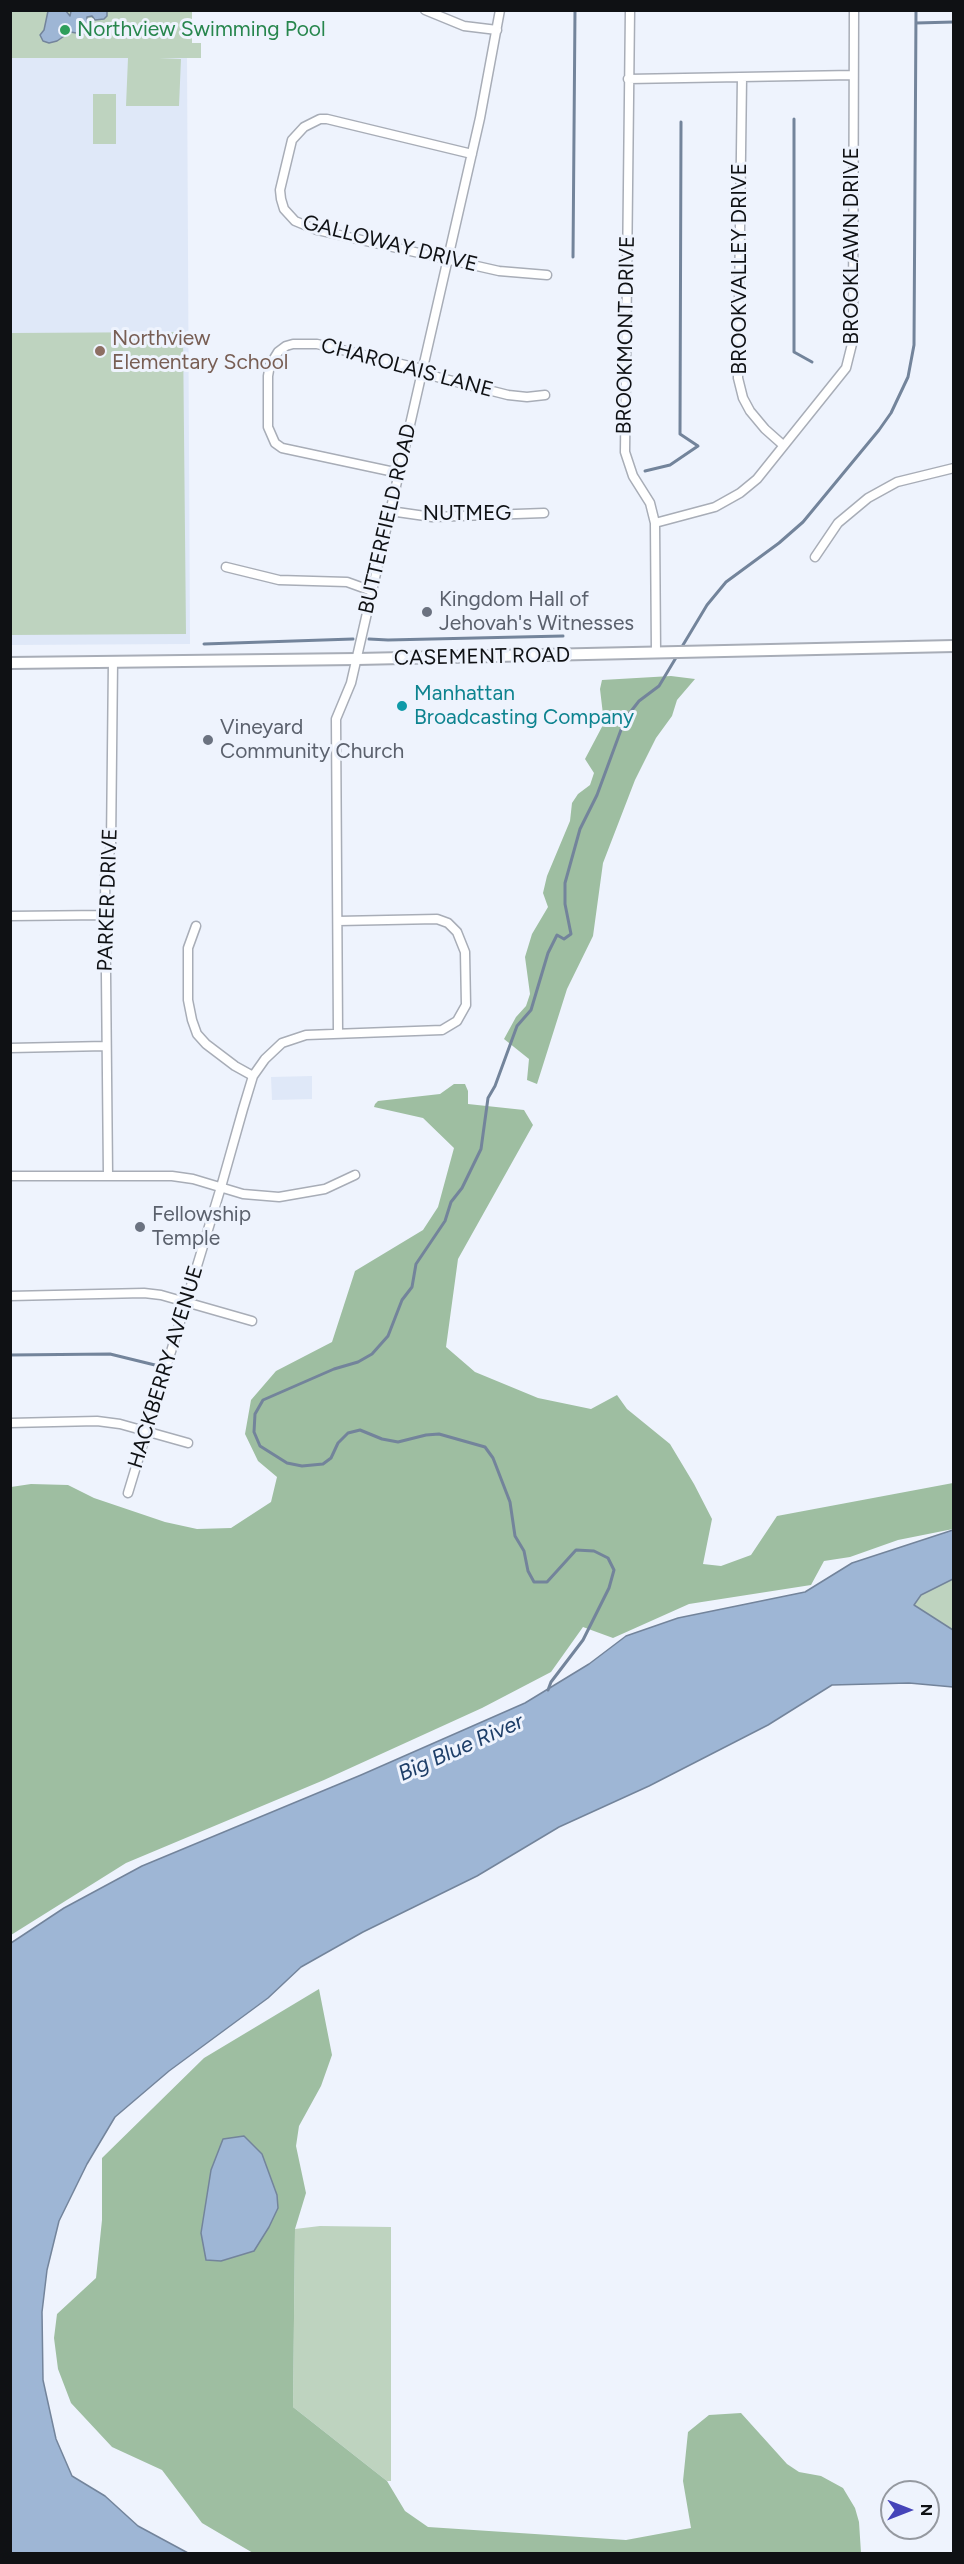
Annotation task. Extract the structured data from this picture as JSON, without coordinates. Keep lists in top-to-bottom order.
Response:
{
  "streets": {
    "street": [
      "GALLOWAY DRIVE",
      "BROOKLAWN DRIVE",
      "BROOKVALLEY DRIVE",
      "BROOKMONT DRIVE",
      "CHAROLAIS LANE",
      "NUTMEG",
      "BUTTERFIELD ROAD",
      "CASEMENT ROAD",
      "PARKER DRIVE",
      "HACKBERRY AVENUE"
    ]
  },
  "crossings": [
    ["GALLOWAY DRIVE", "BUTTERFIELD ROAD"],
    ["BROOKLAWN DRIVE", "BROOKVALLEY DRIVE"],
    ["BROOKLAWN DRIVE", "BROOKMONT DRIVE"],
    ["BROOKMONT DRIVE", "CASEMENT ROAD"],
    ["CHAROLAIS LANE", "BUTTERFIELD ROAD"],
    ["NUTMEG", "BUTTERFIELD ROAD"],
    ["BUTTERFIELD ROAD", "CASEMENT ROAD"],
    ["BUTTERFIELD ROAD", "HACKBERRY AVENUE"],
    ["CASEMENT ROAD", "PARKER DRIVE"]
  ],
  "water": ["Big Blue River"],
  "places": [
    "Northview Swimming Pool",
    "Northview Elementary School",
    "Kingdom Hall of Jehovah's Witnesses",
    "Manhattan Broadcasting Company",
    "Vineyard Community Church",
    "Fellowship Temple"
  ],
  "north": "right"
}
